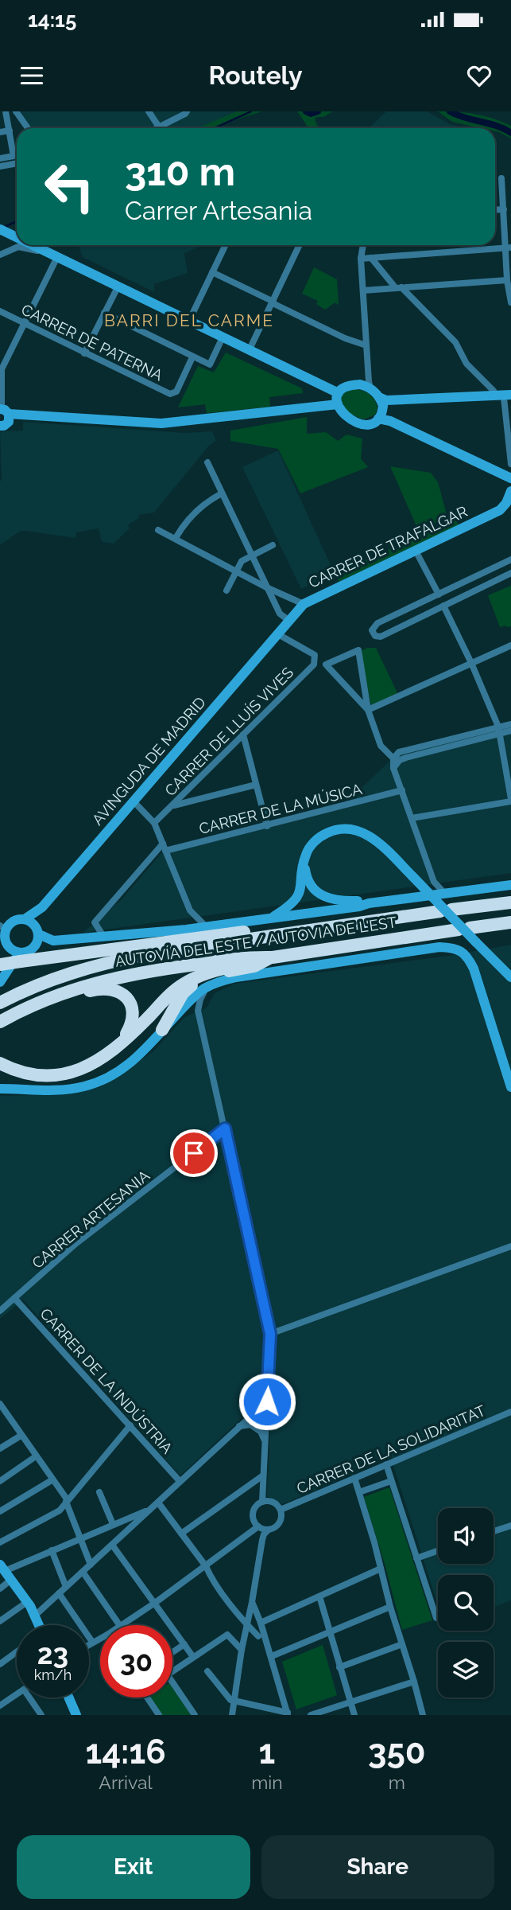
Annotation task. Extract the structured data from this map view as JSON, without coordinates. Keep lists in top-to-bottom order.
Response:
{
  "streets": {
    "highway": ["AUTOVÍA DEL ESTE / AUTOVIA DE L'EST"],
    "street": [
      "CARRER DE PATERNA",
      "CARRER DE TRAFALGAR",
      "CARRER DE LLUÍS VIVES",
      "AVINGUDA DE MADRID",
      "CARRER DE LA MÚSICA",
      "CARRER ARTESANIA",
      "CARRER DE LA INDÚSTRIA",
      "CARRER DE LA SOLIDARITAT"
    ]
  },
  "crossings": [
    ["CARRER DE TRAFALGAR", "CARRER DE LLUÍS VIVES"],
    ["CARRER DE TRAFALGAR", "AVINGUDA DE MADRID"],
    ["CARRER DE LLUÍS VIVES", "AVINGUDA DE MADRID"],
    ["CARRER ARTESANIA", "CARRER DE LA INDÚSTRIA"]
  ],
  "districts": ["BARRI DEL CARME"],
  "page": {
    "status": "14:15",
    "header": "Routely",
    "turn": ["310 m", "Carrer Artesania"],
    "speed": "23 km/h",
    "limit": "30",
    "eta": [
      "14:16",
      "Arrival",
      "1",
      "min",
      "350",
      "m"
    ],
    "buttons": ["Exit", "Share"]
  }
}
